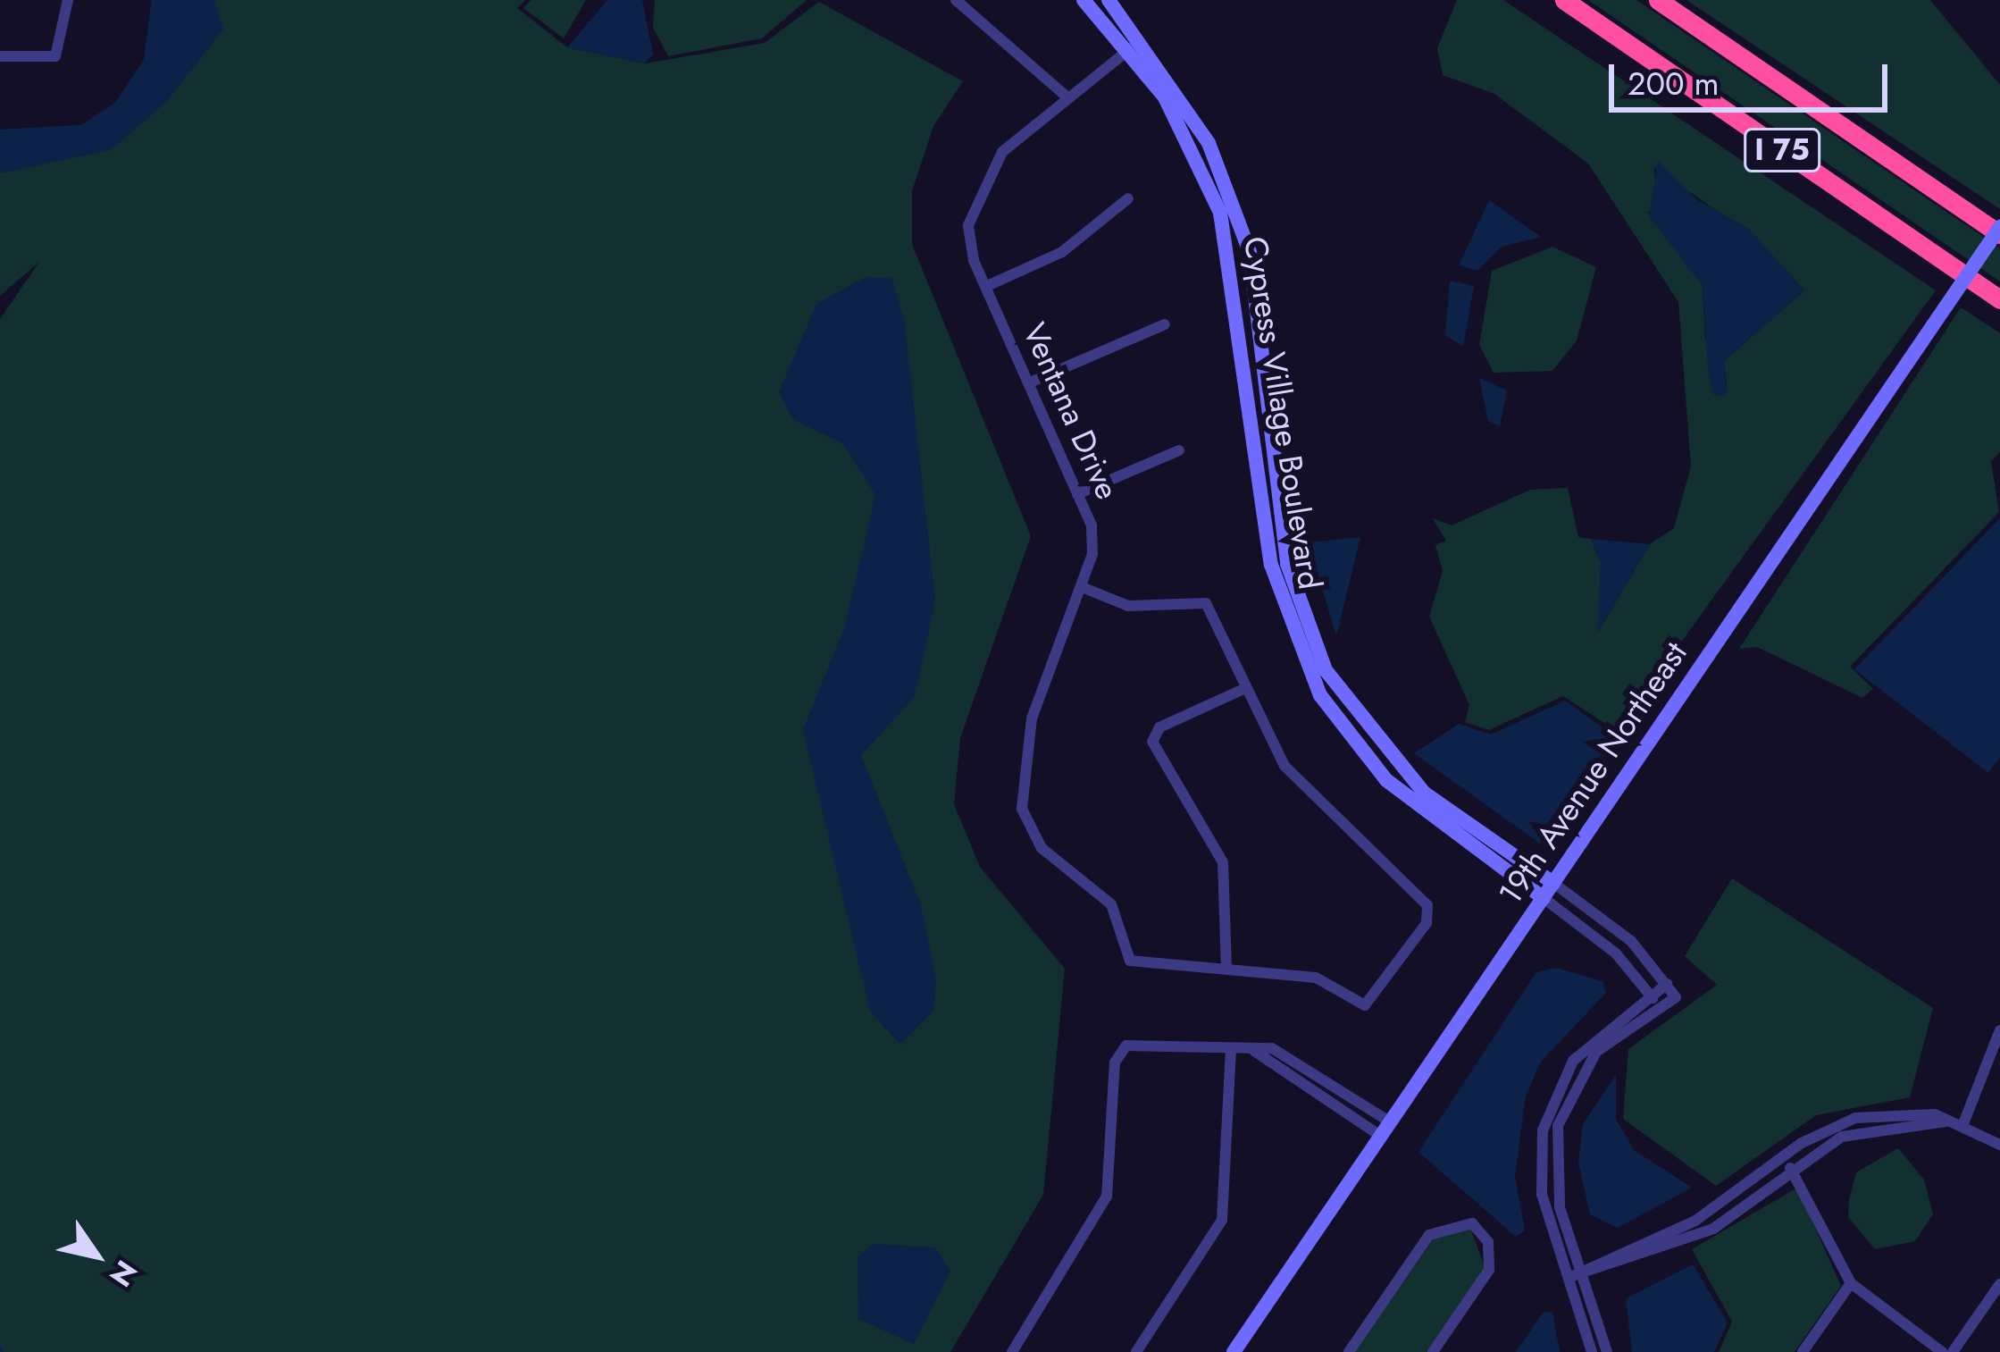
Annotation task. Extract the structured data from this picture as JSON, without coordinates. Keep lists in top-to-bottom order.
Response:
{
  "streets": {
    "highway": ["I 75"],
    "street": ["Ventana Drive", "Cypress Village Boulevard", "19th Avenue Northeast"]
  },
  "crossings": [
    ["I 75", "19th Avenue Northeast"],
    ["Ventana Drive", "Cypress Village Boulevard"],
    ["Cypress Village Boulevard", "19th Avenue Northeast"]
  ],
  "scale_bar": "200 m",
  "north": "bottom right"
}
